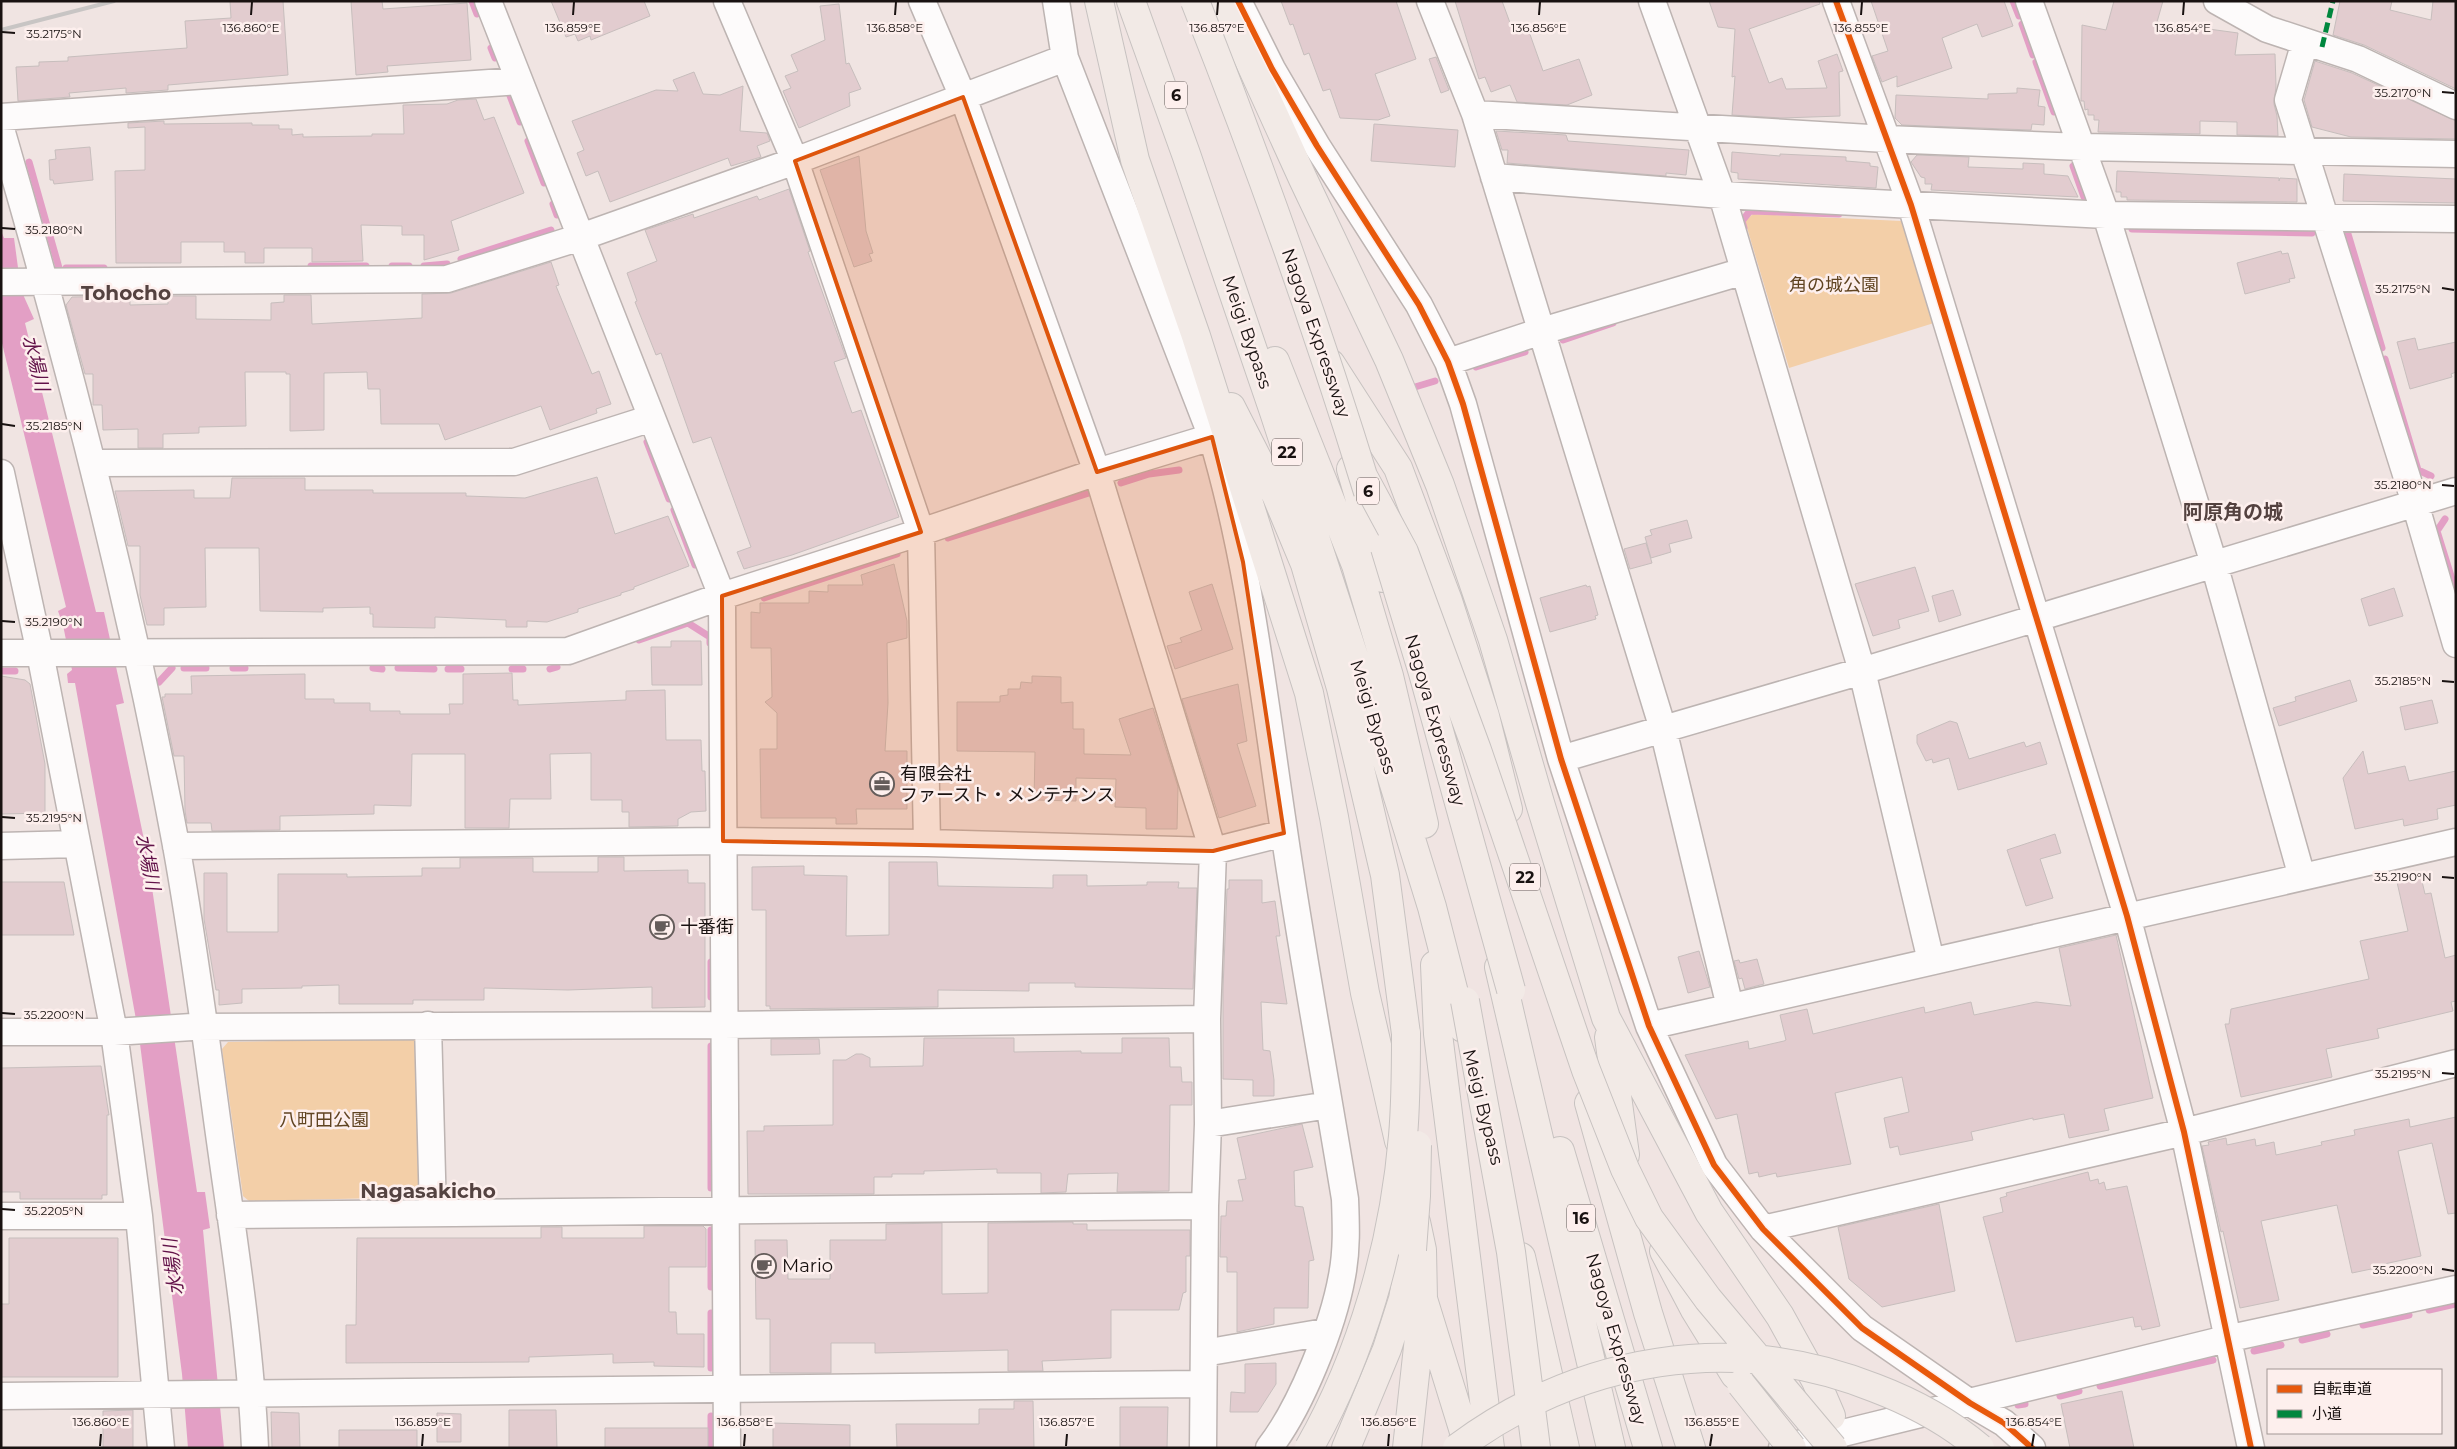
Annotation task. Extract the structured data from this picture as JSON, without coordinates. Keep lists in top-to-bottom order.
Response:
{
  "streets": {
    "highway": [
      "6",
      "Meigi Bypass",
      "Nagoya Expressway",
      "22",
      "16"
    ]
  },
  "crossings": [
    ["Meigi Bypass", "22"],
    ["Nagoya Expressway", "22"]
  ],
  "districts": ["Tohocho", "阿原角の城", "Nagasakicho"],
  "water": ["水場川"],
  "parks": ["角の城公園", "八町田公園"],
  "places": {
    "office": ["有限会社 ファースト・メンテナンス"],
    "cafe": ["十番街", "Mario"]
  },
  "legend": ["自転車道", "小道"],
  "coordinates": [
    "136.860°E",
    "136.859°E",
    "136.858°E",
    "136.857°E",
    "136.856°E",
    "136.855°E",
    "136.854°E",
    "35.2175°N",
    "35.2170°N",
    "35.2180°N",
    "35.2185°N",
    "35.2190°N",
    "35.2195°N",
    "35.2200°N",
    "35.2205°N"
  ]
}
